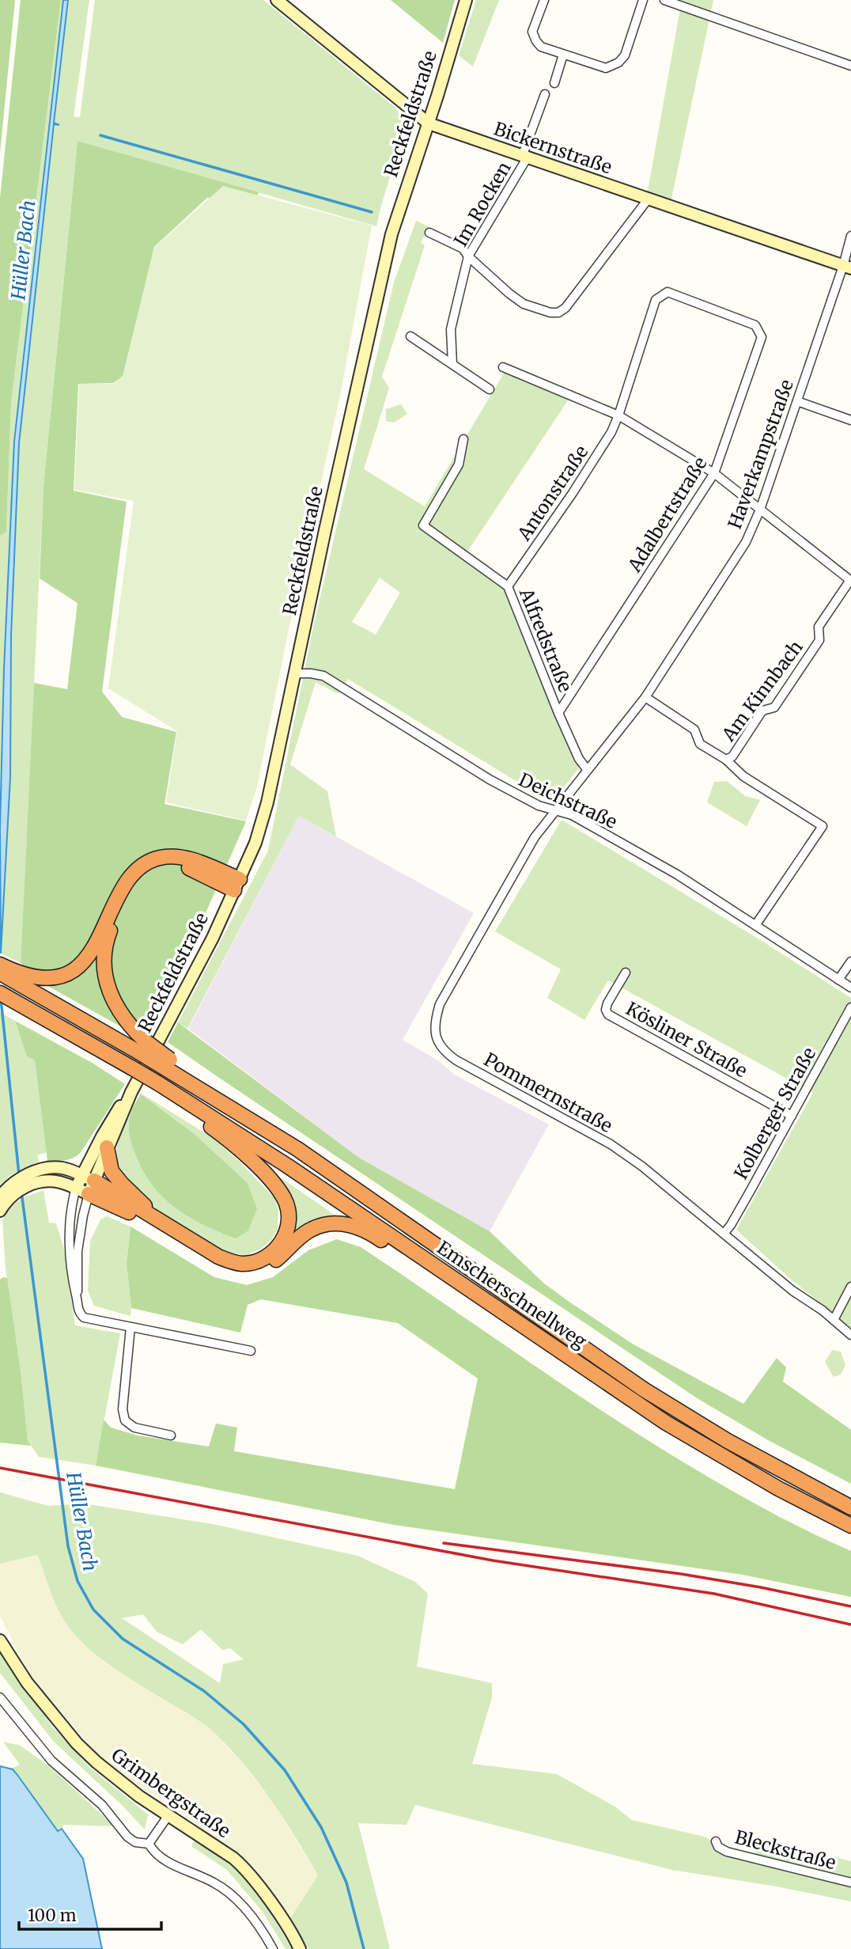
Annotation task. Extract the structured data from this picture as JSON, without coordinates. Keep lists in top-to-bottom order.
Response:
{
  "streets": {
    "highway": ["Emscherschnellweg"],
    "street": [
      "Reckfeldstraße",
      "Bickernstraße",
      "Im Rocken",
      "Haverkampstraße",
      "Antonstraße",
      "Adalbertstraße",
      "Alfredstraße",
      "Am Kinnbach",
      "Deichstraße",
      "Kösliner Straße",
      "Pommernstraße",
      "Kolberger Straße",
      "Grimbergstraße",
      "Bleckstraße"
    ]
  },
  "crossings": [
    ["Reckfeldstraße", "Bickernstraße"],
    ["Reckfeldstraße", "Deichstraße"],
    ["Bickernstraße", "Im Rocken"],
    ["Bickernstraße", "Haverkampstraße"],
    ["Haverkampstraße", "Alfredstraße"],
    ["Haverkampstraße", "Deichstraße"],
    ["Haverkampstraße", "Pommernstraße"],
    ["Antonstraße", "Adalbertstraße"],
    ["Antonstraße", "Alfredstraße"],
    ["Adalbertstraße", "Alfredstraße"],
    ["Deichstraße", "Pommernstraße"],
    ["Kösliner Straße", "Kolberger Straße"],
    ["Pommernstraße", "Kolberger Straße"]
  ],
  "water": ["Hüller Bach"],
  "scale_bar": "100 m"
}
